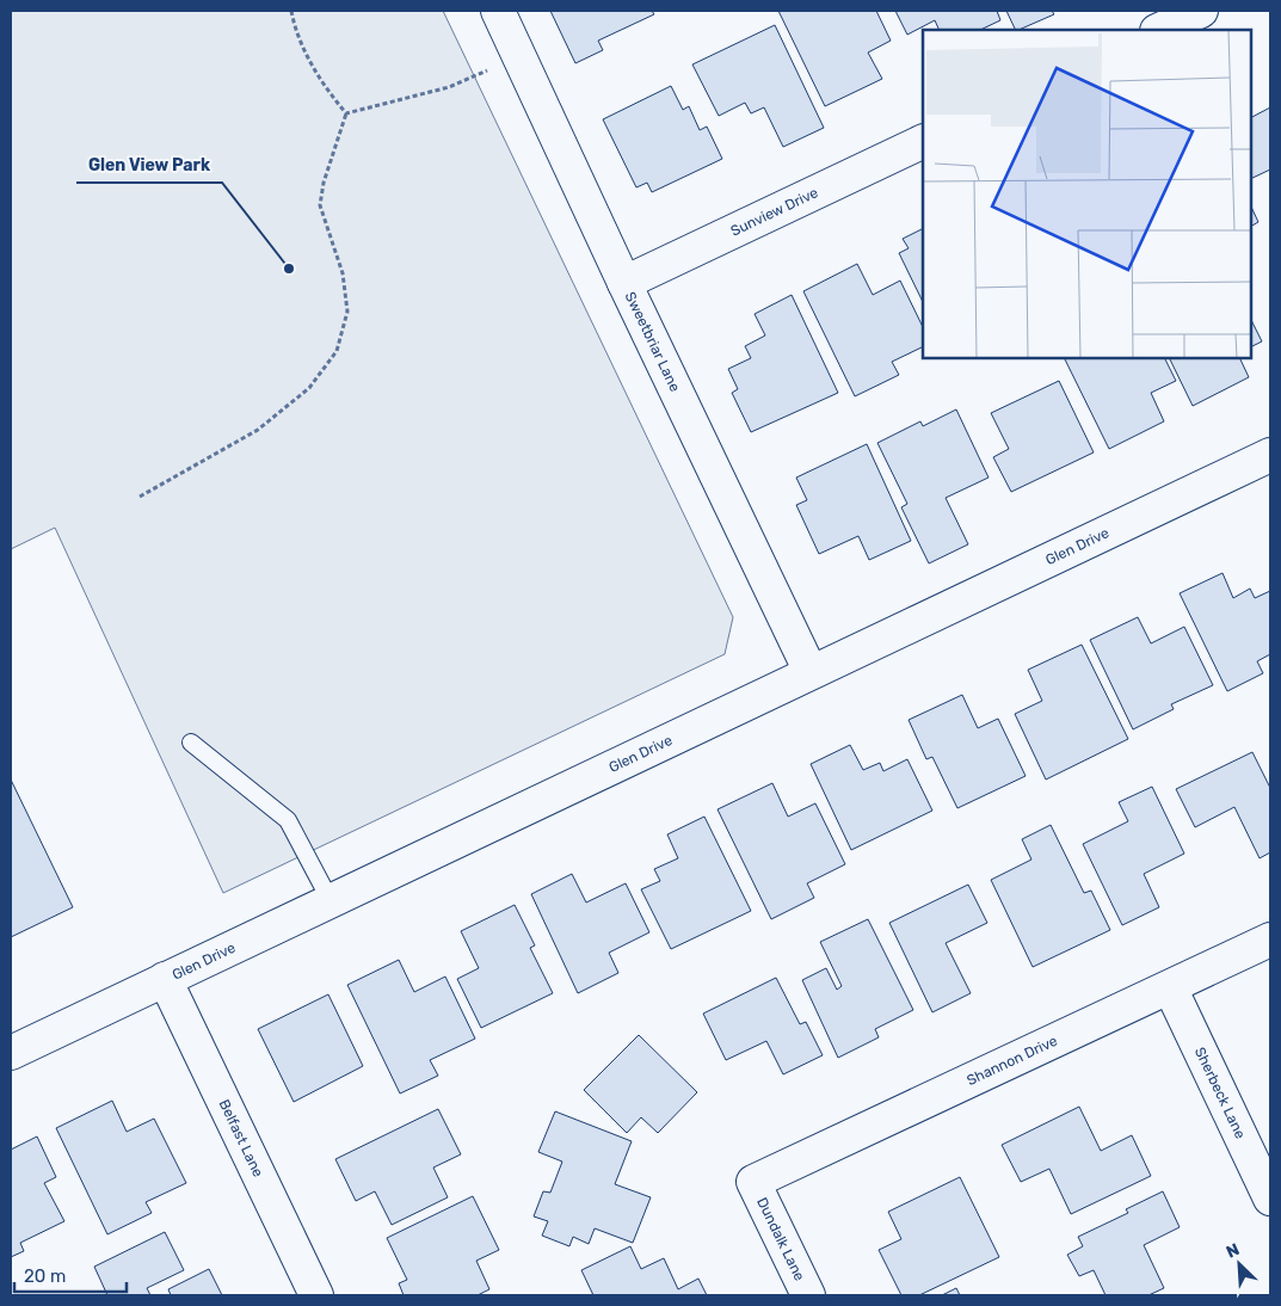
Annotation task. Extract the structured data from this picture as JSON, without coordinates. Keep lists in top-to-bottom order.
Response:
{
  "streets": {
    "street": [
      "Sunview Drive",
      "Sweetbriar Lane",
      "Glen Drive",
      "Shannon Drive",
      "Sherbeck Lane",
      "Belfast Lane",
      "Dundalk Lane"
    ]
  },
  "crossings": [
    ["Sunview Drive", "Sweetbriar Lane"],
    ["Sweetbriar Lane", "Glen Drive"],
    ["Glen Drive", "Belfast Lane"],
    ["Shannon Drive", "Sherbeck Lane"],
    ["Shannon Drive", "Dundalk Lane"]
  ],
  "places": ["Glen View Park"],
  "scale_bar": "20 m",
  "north": "top left"
}
